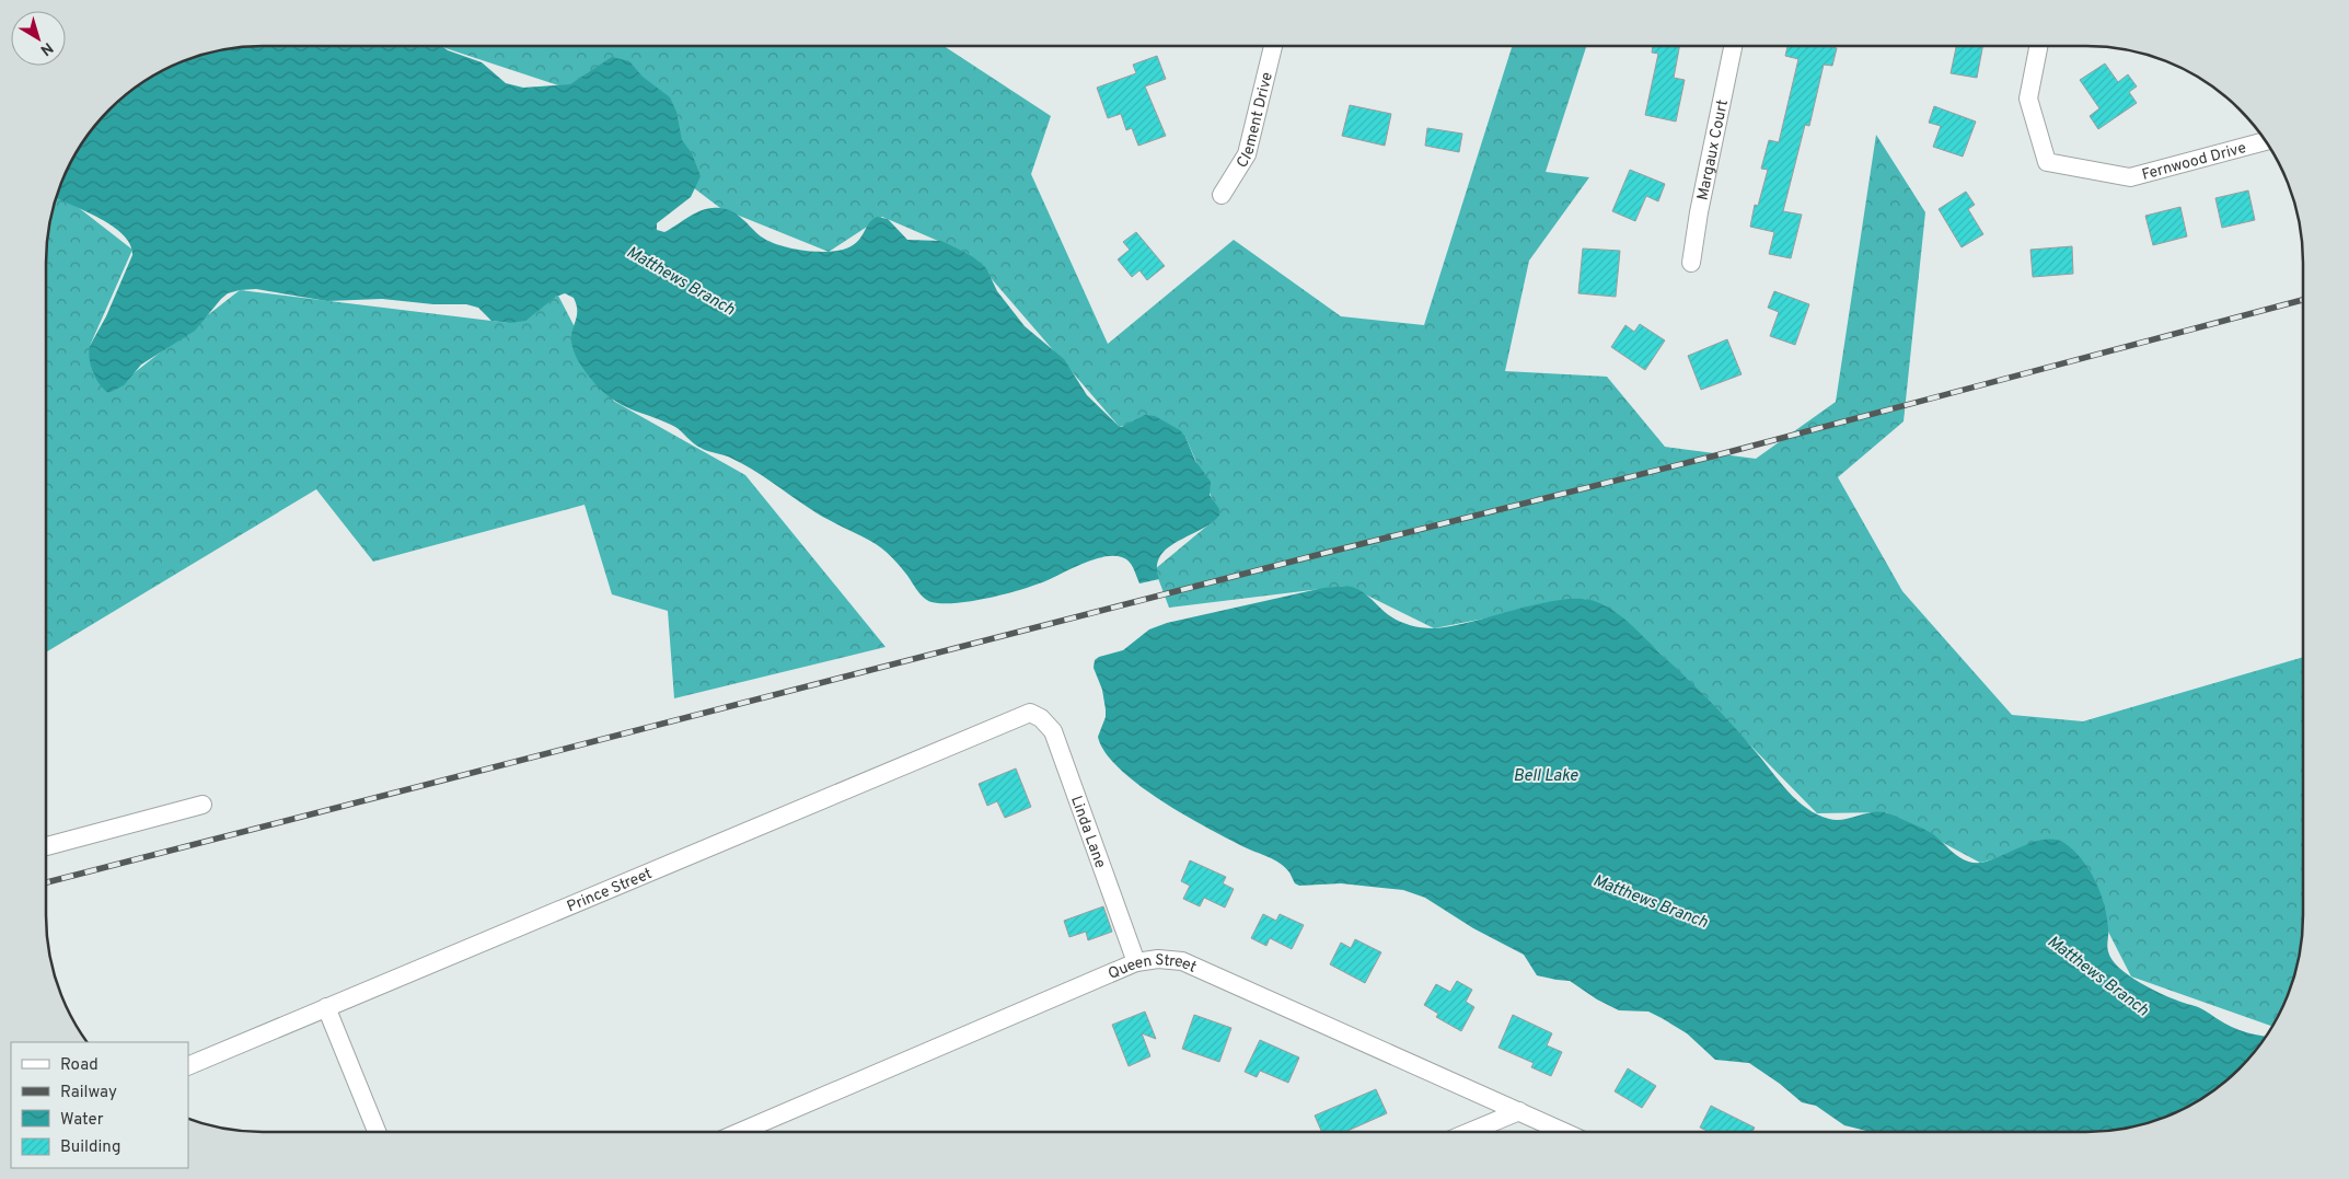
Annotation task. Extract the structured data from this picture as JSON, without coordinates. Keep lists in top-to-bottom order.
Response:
{
  "streets": {
    "street": [
      "Clement Drive",
      "Margaux Court",
      "Fernwood Drive",
      "Linda Lane",
      "Prince Street",
      "Queen Street"
    ]
  },
  "crossings": [
    ["Linda Lane", "Prince Street"],
    ["Linda Lane", "Queen Street"]
  ],
  "water": ["Matthews Branch", "Bell Lake"],
  "legend": [
    "Road",
    "Railway",
    "Water",
    "Building"
  ],
  "north": "bottom right"
}
